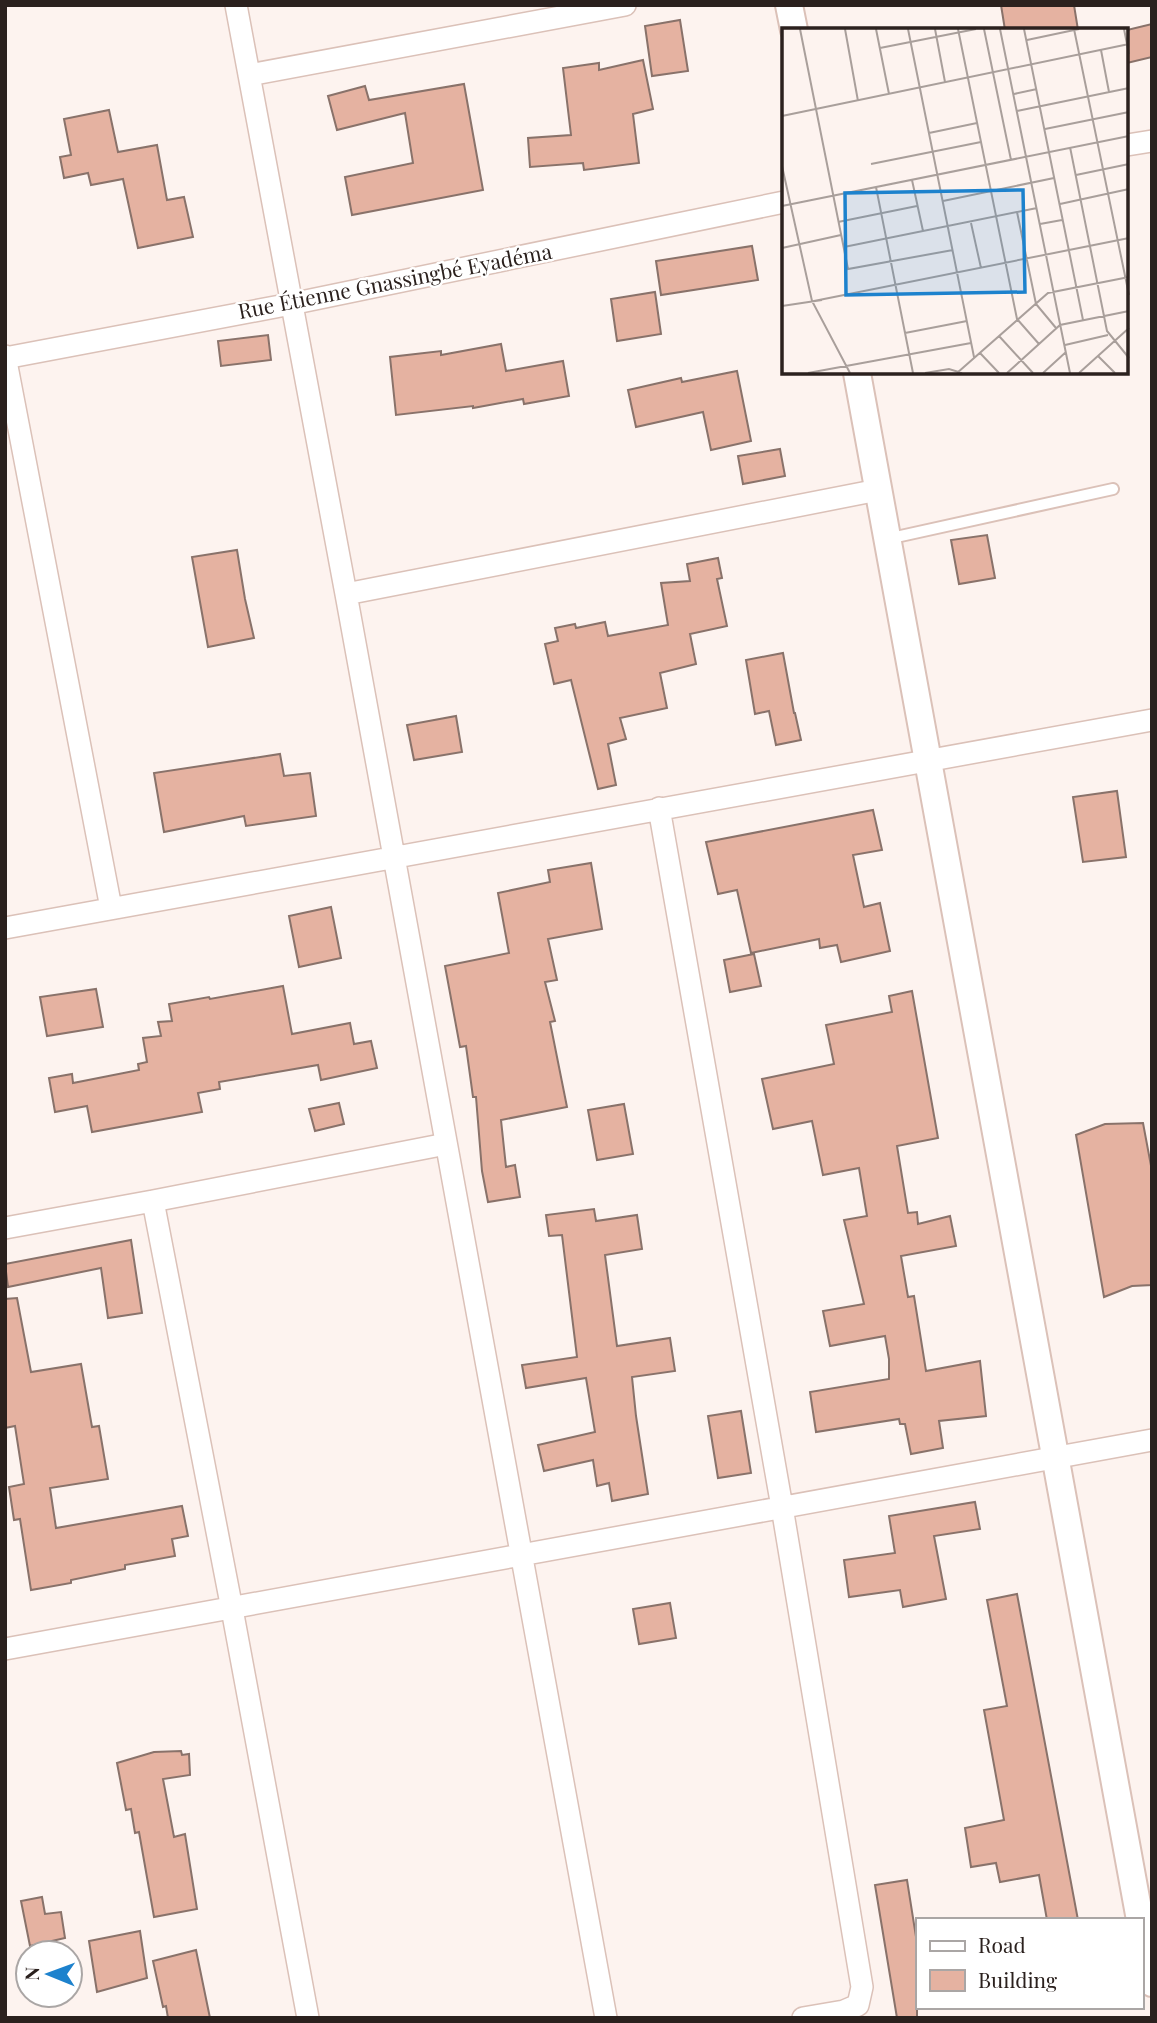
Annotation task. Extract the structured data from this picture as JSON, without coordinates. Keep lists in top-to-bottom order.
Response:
{
  "streets": {
    "street": ["Rue Étienne Gnassingbé Eyadéma"]
  },
  "legend": ["Road", "Building"],
  "north": "left"
}
